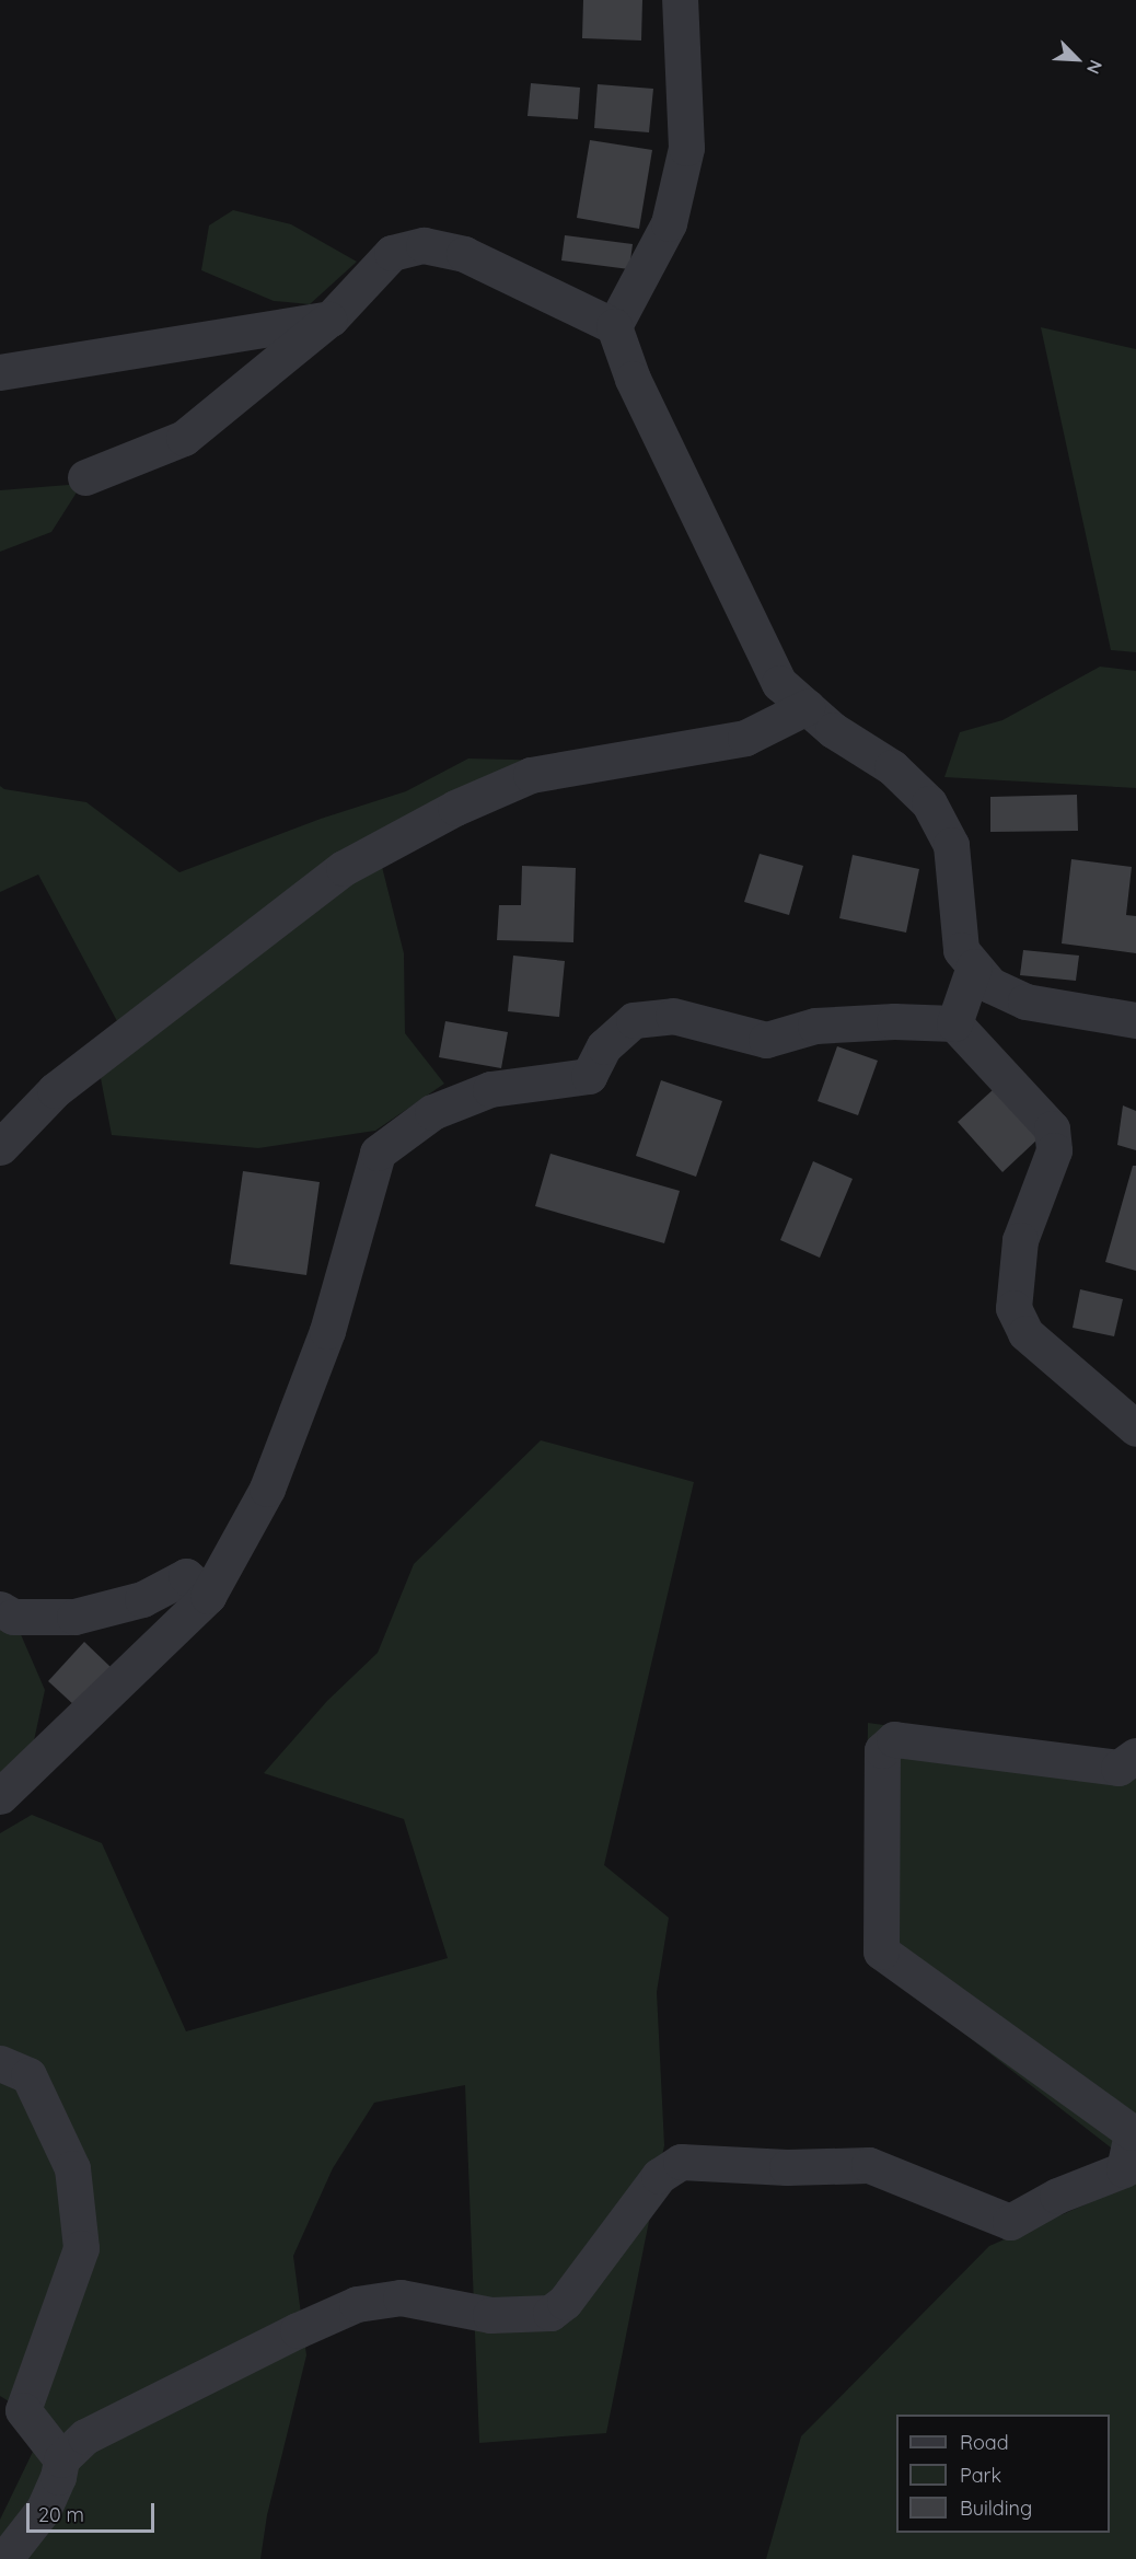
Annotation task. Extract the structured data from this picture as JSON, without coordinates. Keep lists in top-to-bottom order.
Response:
{
  "legend": ["Road", "Park", "Building"],
  "scale_bar": "20 m",
  "north": "bottom right"
}
